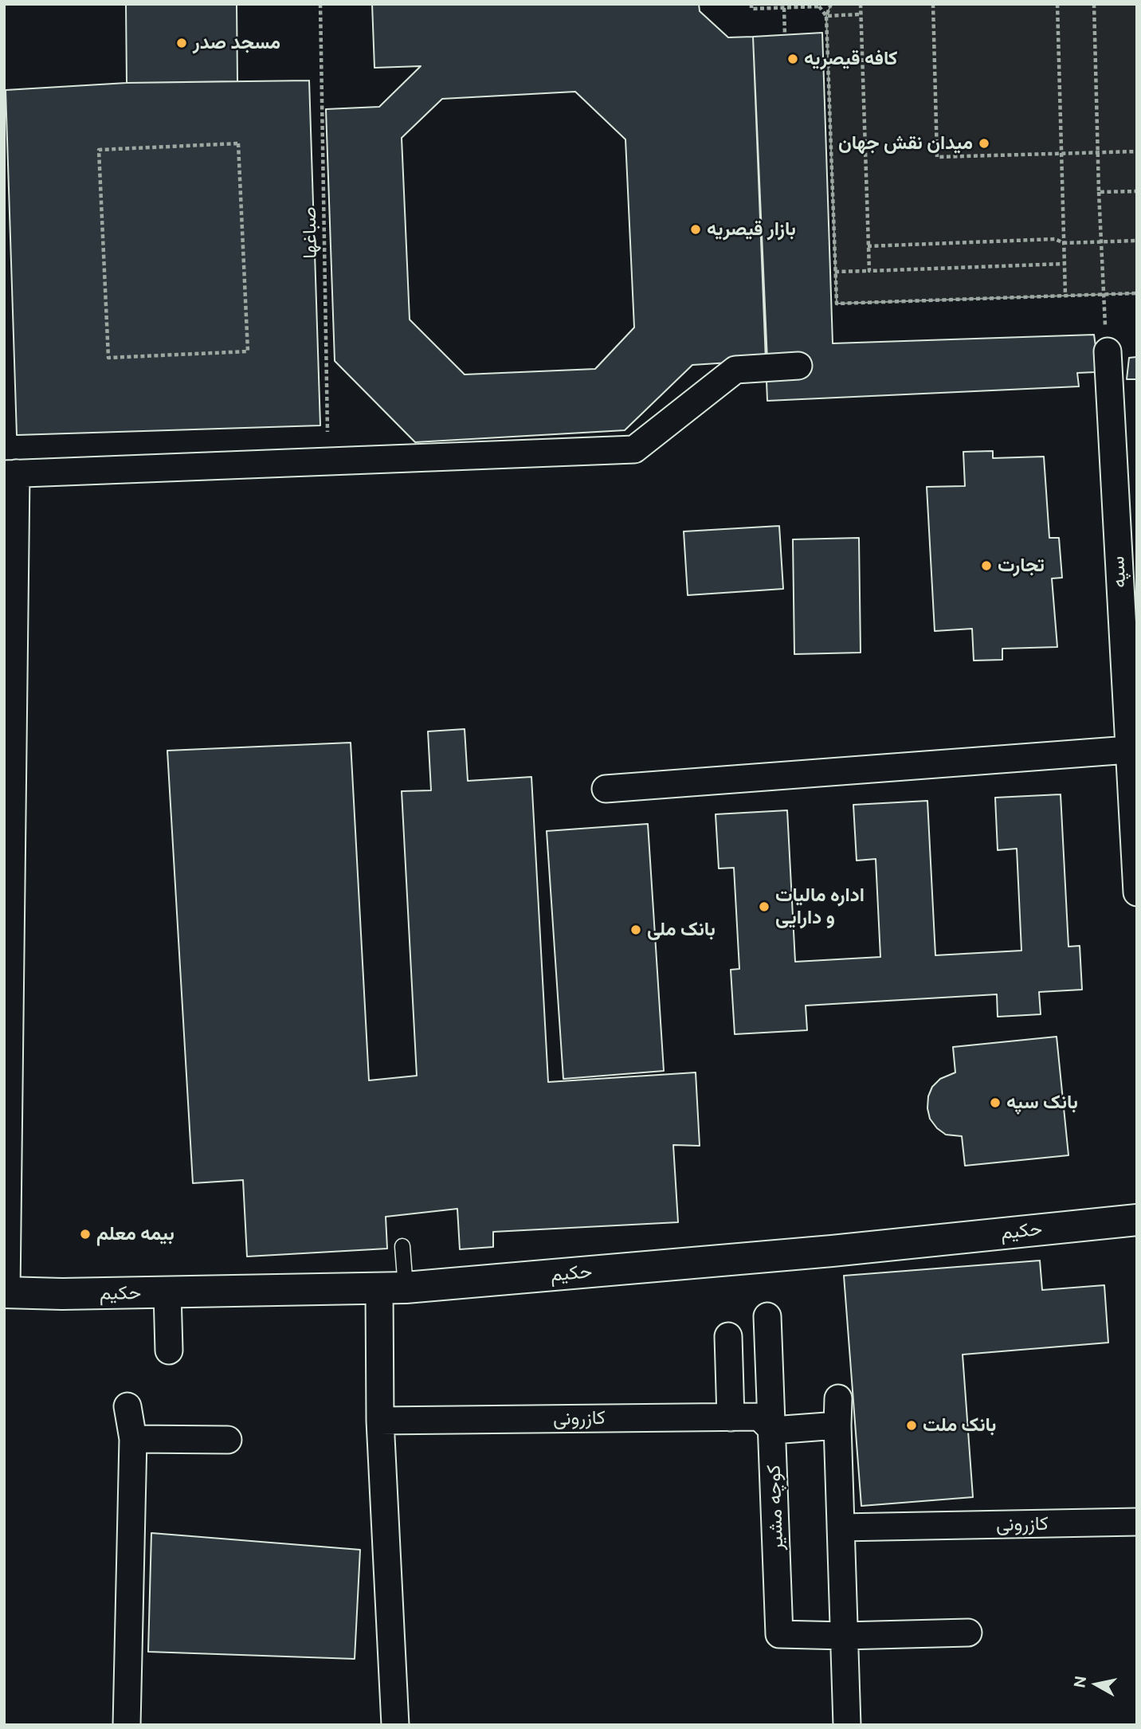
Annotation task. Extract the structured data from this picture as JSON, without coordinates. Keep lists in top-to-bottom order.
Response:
{
  "streets": {
    "main road": ["حکیم"],
    "street": ["سپه", "کازرونی", "كوچه مشير"],
    "path": ["صباغها"]
  },
  "crossings": [
    ["کازرونی", "كوچه مشير"]
  ],
  "places": [
    "مسجد صدر",
    "کافه قیصریه",
    "میدان نقش جهان",
    "بازار قیصریه",
    "تجارت",
    "اداره مالیات و دارایی",
    "بانک ملی",
    "بانک سپه",
    "بیمه معلم",
    "بانک ملت"
  ],
  "north": "left"
}
